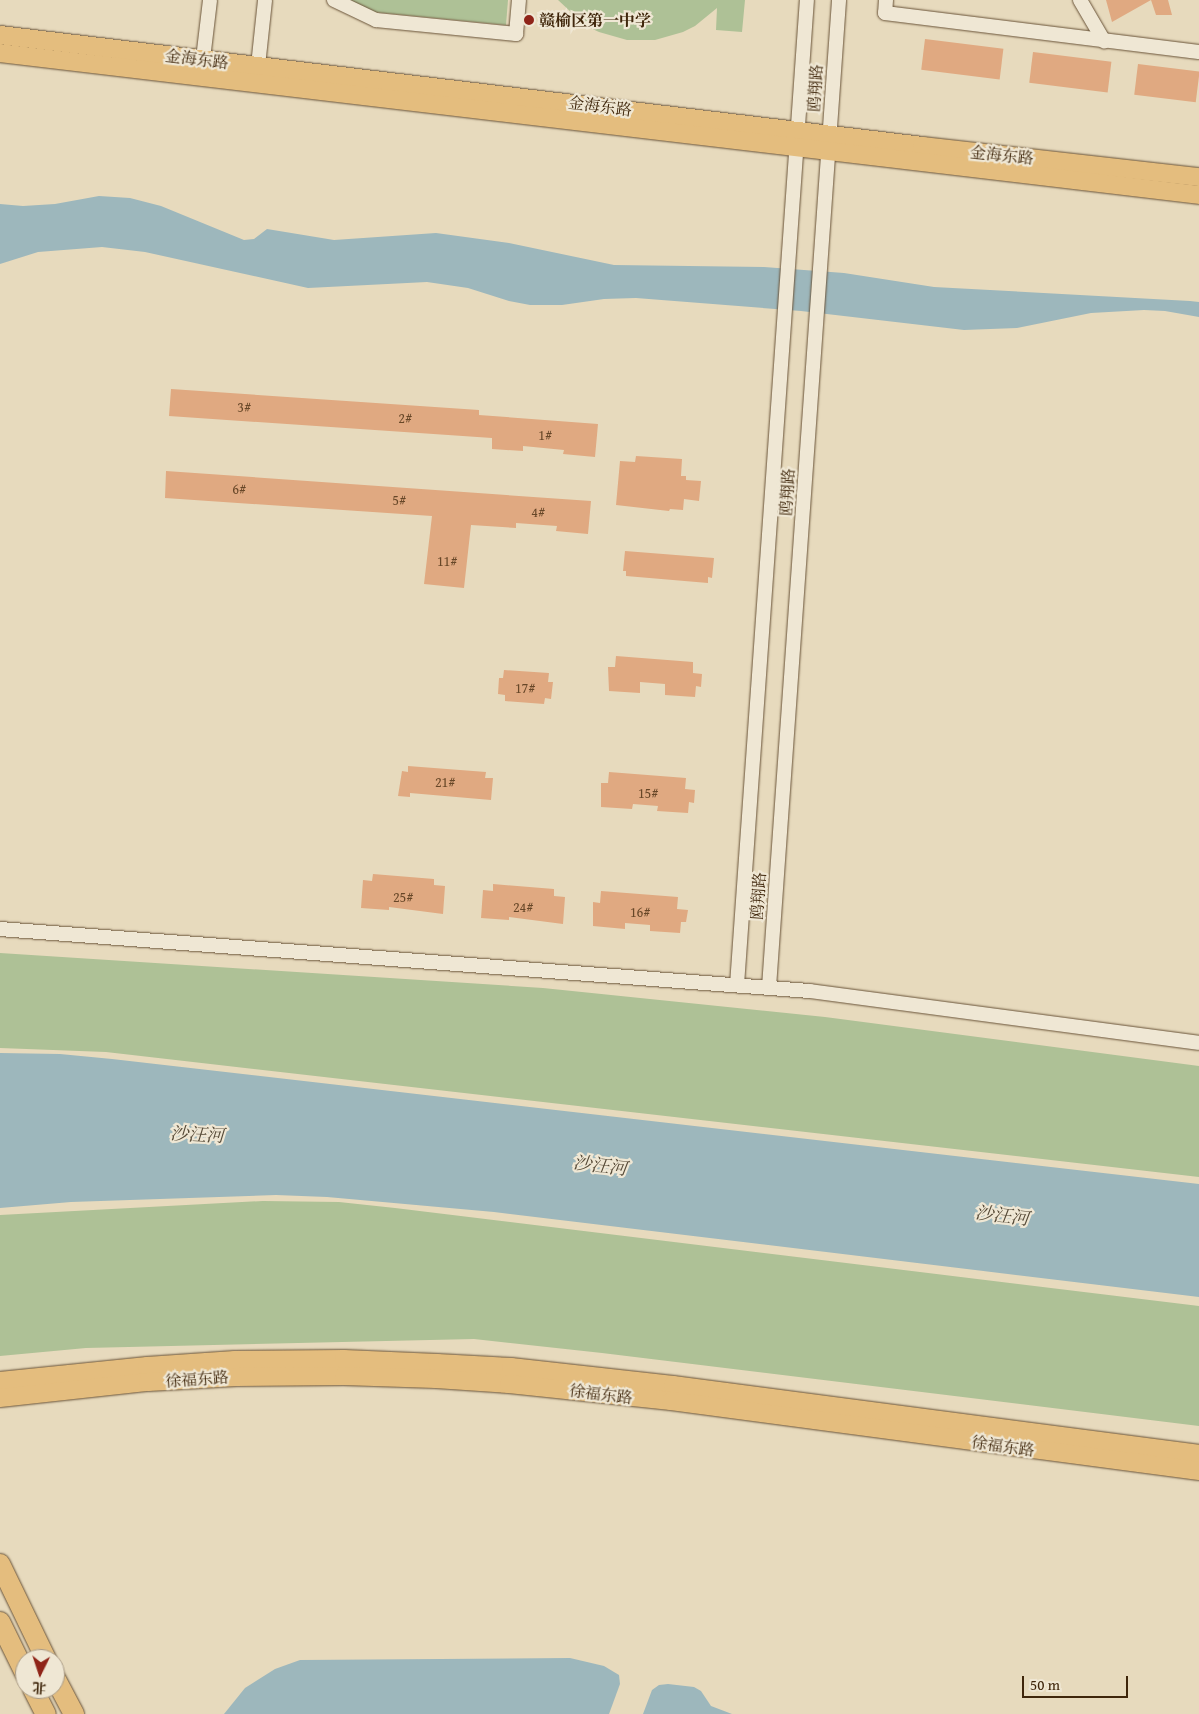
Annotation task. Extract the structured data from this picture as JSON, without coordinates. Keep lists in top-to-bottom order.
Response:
{
  "streets": {
    "main road": ["金海东路", "徐福东路"],
    "street": ["鸥翔路"]
  },
  "crossings": [
    ["金海东路", "鸥翔路"]
  ],
  "water": ["沙汪河"],
  "places": ["赣榆区第一中学"],
  "house_numbers": [
    "3#",
    "2#",
    "1#",
    "6#",
    "5#",
    "4#",
    "11#",
    "17#",
    "21#",
    "15#",
    "25#",
    "24#",
    "16#"
  ],
  "scale_bar": "50 m",
  "north": "bottom"
}
